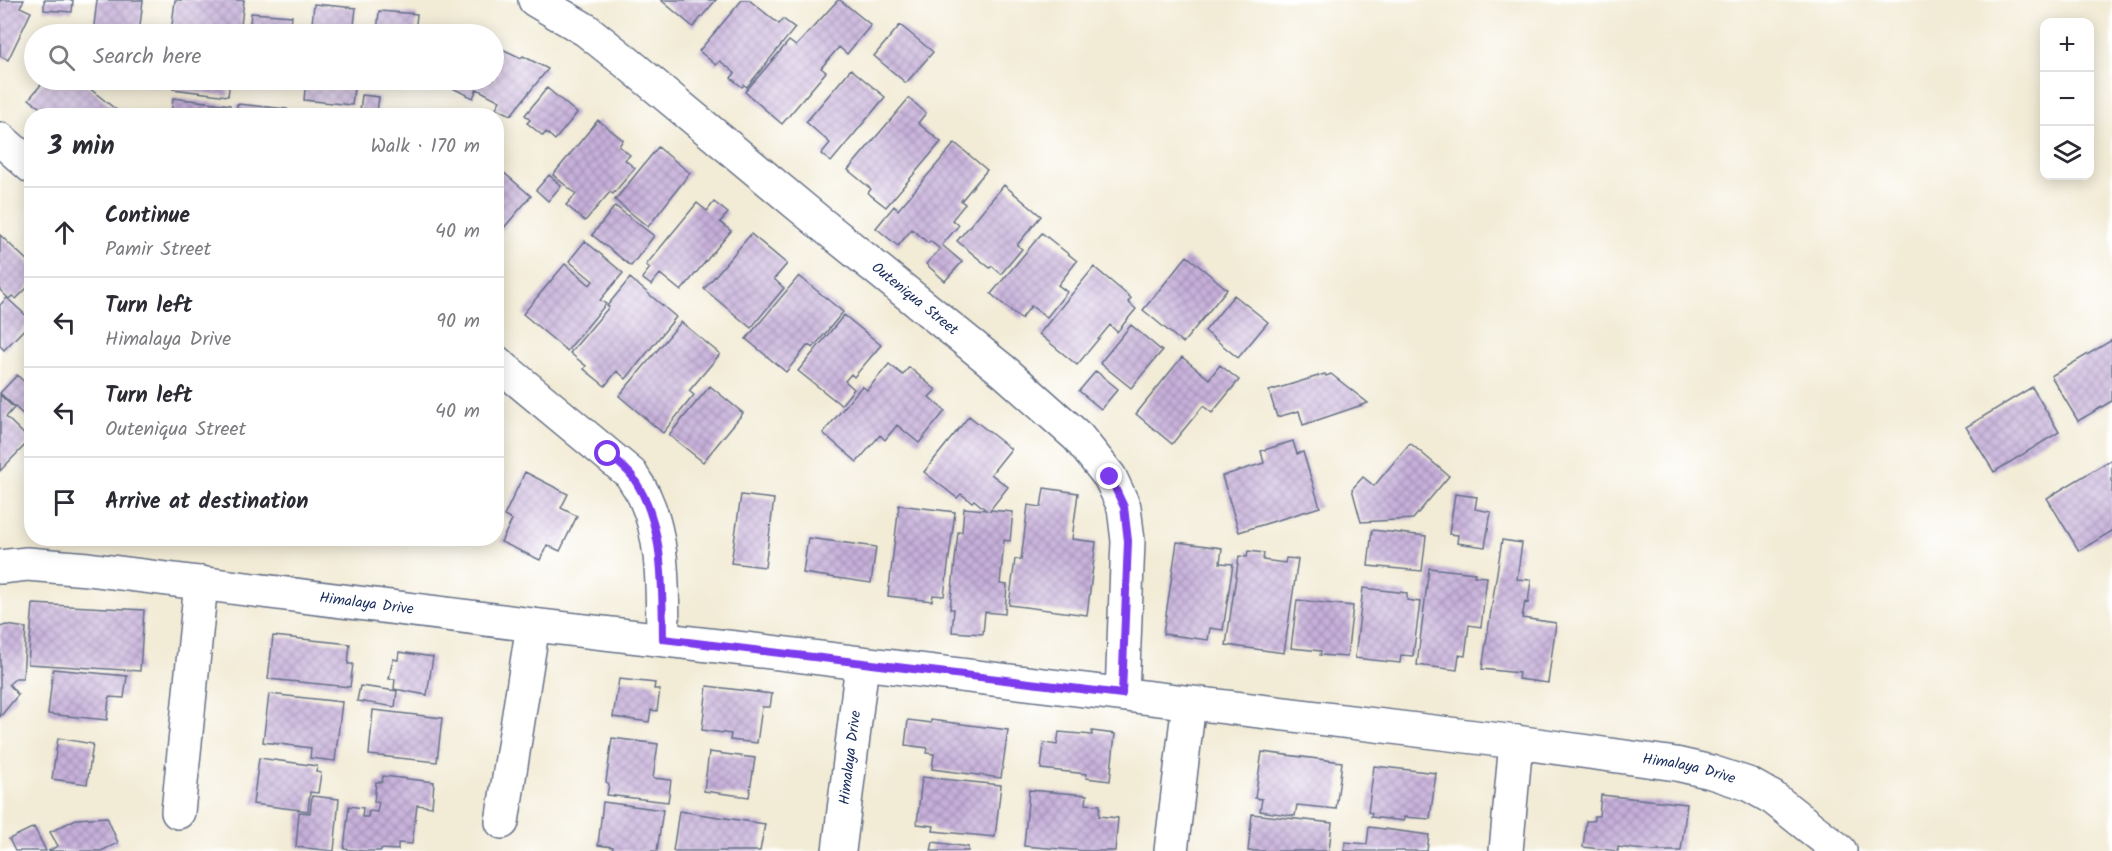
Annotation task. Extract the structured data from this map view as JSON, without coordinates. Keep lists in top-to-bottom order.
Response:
{
  "streets": {
    "street": ["Outeniqua Street", "Himalaya Drive"]
  },
  "crossings": [
    ["Outeniqua Street", "Himalaya Drive"]
  ],
  "page": {
    "map_buttons": ["+", "−"],
    "search": "Search here",
    "heading": ["3 min", "Walk · 170 m"],
    "list": [
      ["Continue", "Pamir Street", "40 m"],
      ["Turn left", "Himalaya Drive", "90 m"],
      ["Turn left", "Outeniqua Street", "40 m"],
      "Arrive at destination"
    ]
  }
}
